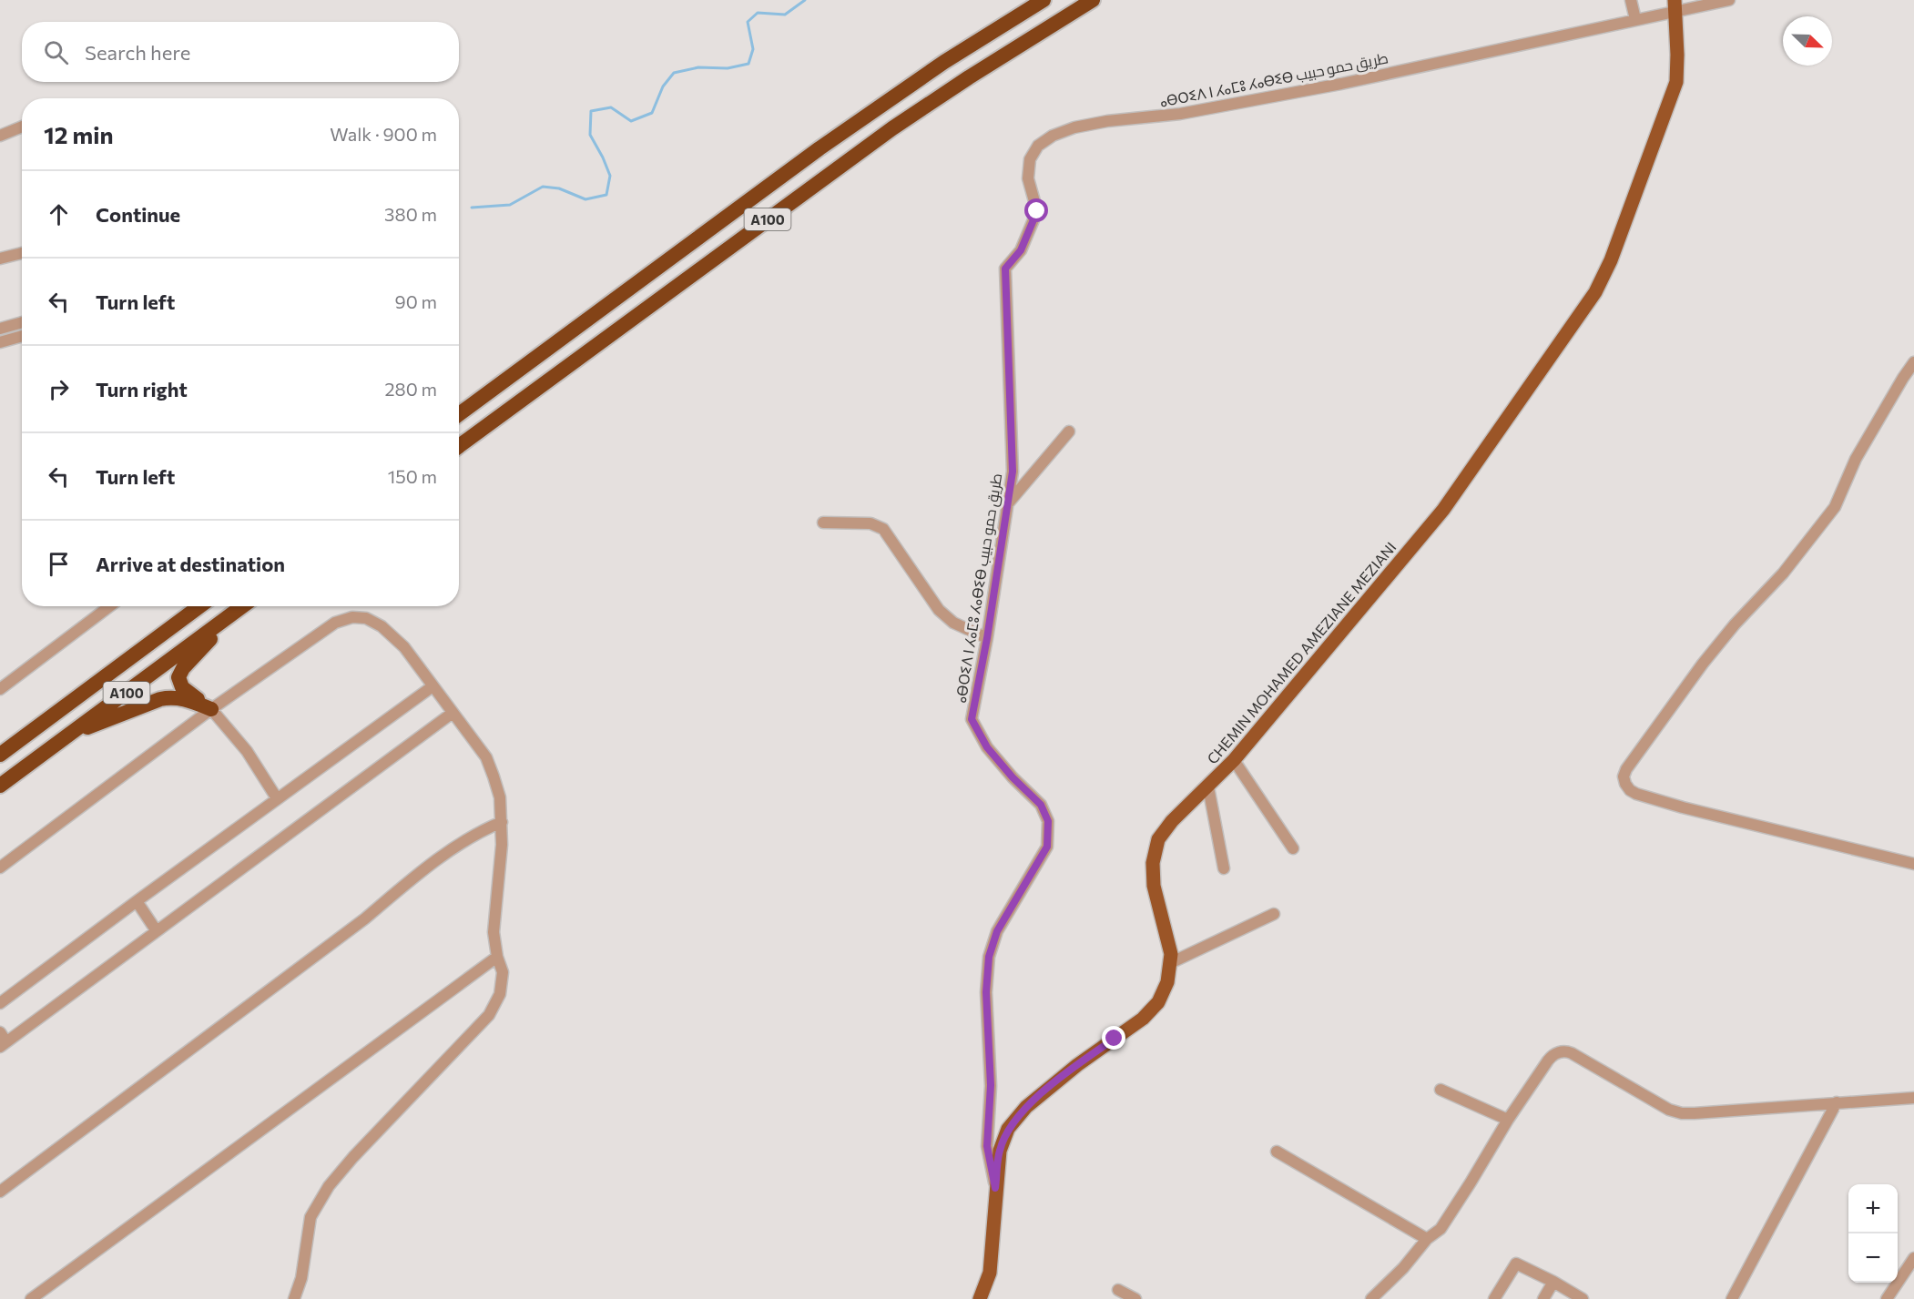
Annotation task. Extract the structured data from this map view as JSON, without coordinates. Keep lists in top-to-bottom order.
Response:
{
  "streets": {
    "highway": ["A100"],
    "main road": ["CHEMIN MOHAMED AMEZIANE MEZIANI"],
    "street": ["ⴰⴱⵔⵉⴷ ⵏ ⵃⴰⵎⵓ ⵃⴰⴱⵉⴱ طريق حمو حبيب"]
  },
  "crossings": [
    ["ⴰⴱⵔⵉⴷ ⵏ ⵃⴰⵎⵓ ⵃⴰⴱⵉⴱ طريق حمو حبيب", "CHEMIN MOHAMED AMEZIANE MEZIANI"]
  ],
  "north": "bottom right",
  "page": {
    "search": "Search here",
    "heading": ["12 min", "Walk · 900 m"],
    "list": [
      ["Continue", "380 m"],
      ["Turn left", "90 m"],
      ["Turn right", "280 m"],
      ["Turn left", "150 m"],
      "Arrive at destination"
    ],
    "map_buttons": ["+", "−"]
  }
}
